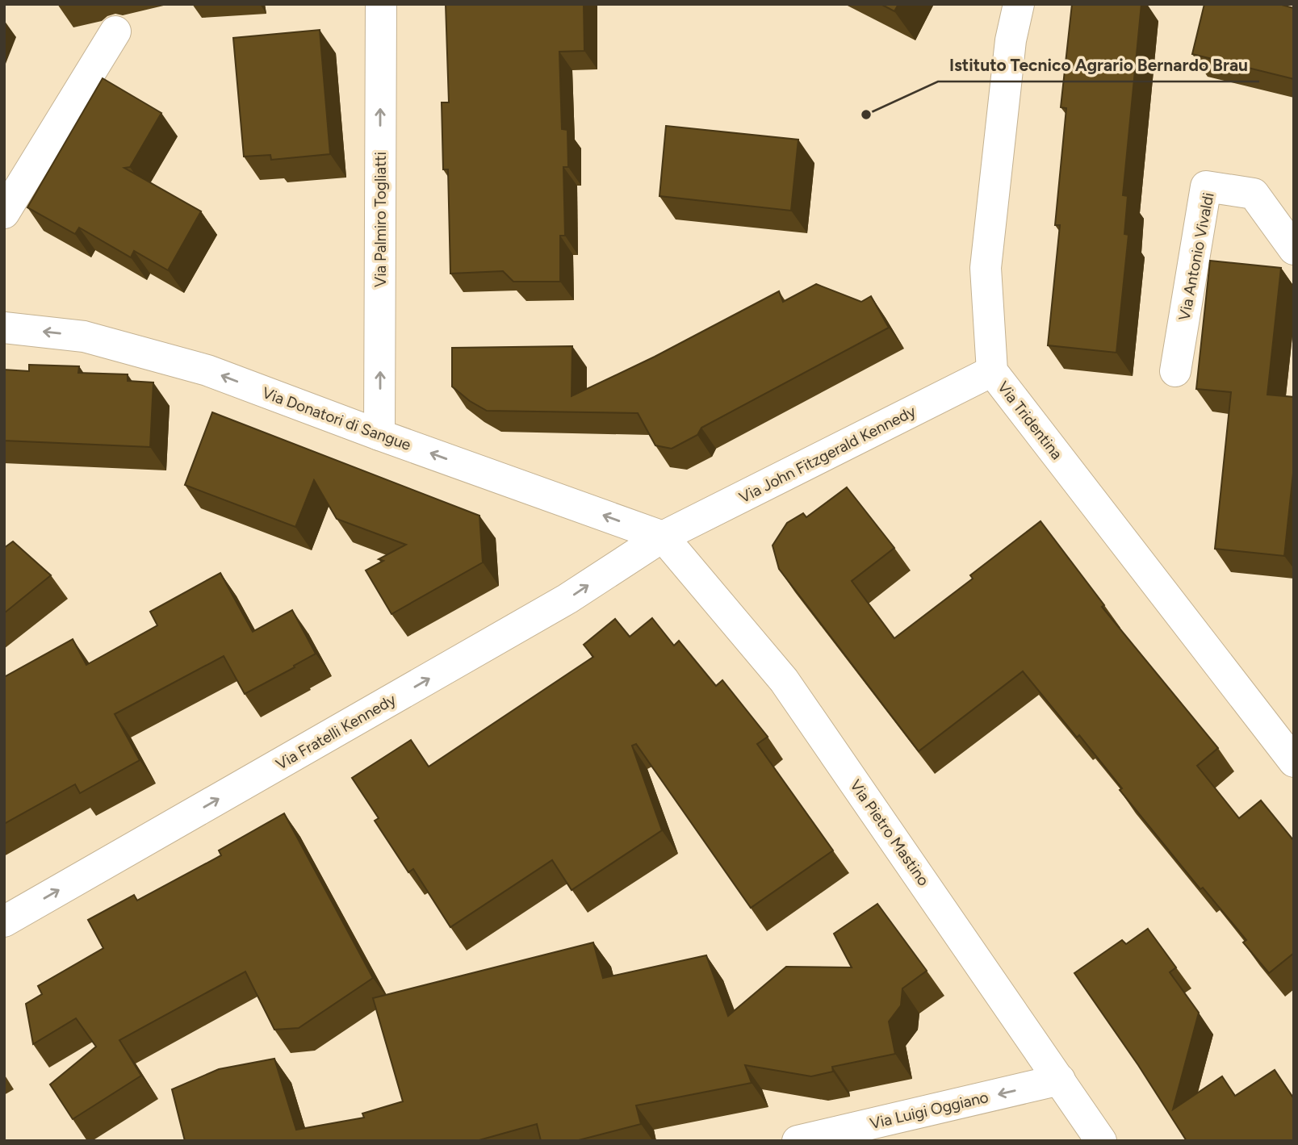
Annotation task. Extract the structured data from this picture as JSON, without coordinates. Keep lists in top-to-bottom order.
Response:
{
  "streets": {
    "street": [
      "Via Palmiro Togliatti",
      "Via Antonio Vivaldi",
      "Via Donatori di Sangue",
      "Via Tridentina",
      "Via John Fitzgerald Kennedy",
      "Via Fratelli Kennedy",
      "Via Pietro Mastino",
      "Via Luigi Oggiano"
    ]
  },
  "crossings": [
    ["Via Palmiro Togliatti", "Via Donatori di Sangue"],
    ["Via Donatori di Sangue", "Via John Fitzgerald Kennedy"],
    ["Via Donatori di Sangue", "Via Fratelli Kennedy"],
    ["Via Donatori di Sangue", "Via Pietro Mastino"],
    ["Via Tridentina", "Via John Fitzgerald Kennedy"],
    ["Via John Fitzgerald Kennedy", "Via Fratelli Kennedy"],
    ["Via John Fitzgerald Kennedy", "Via Pietro Mastino"],
    ["Via Fratelli Kennedy", "Via Pietro Mastino"],
    ["Via Pietro Mastino", "Via Luigi Oggiano"]
  ],
  "one_way": [
    "Via Palmiro Togliatti",
    "Via Donatori di Sangue",
    "Via Fratelli Kennedy",
    "Via Luigi Oggiano"
  ],
  "places": ["Istituto Tecnico Agrario Bernardo Brau"]
}
